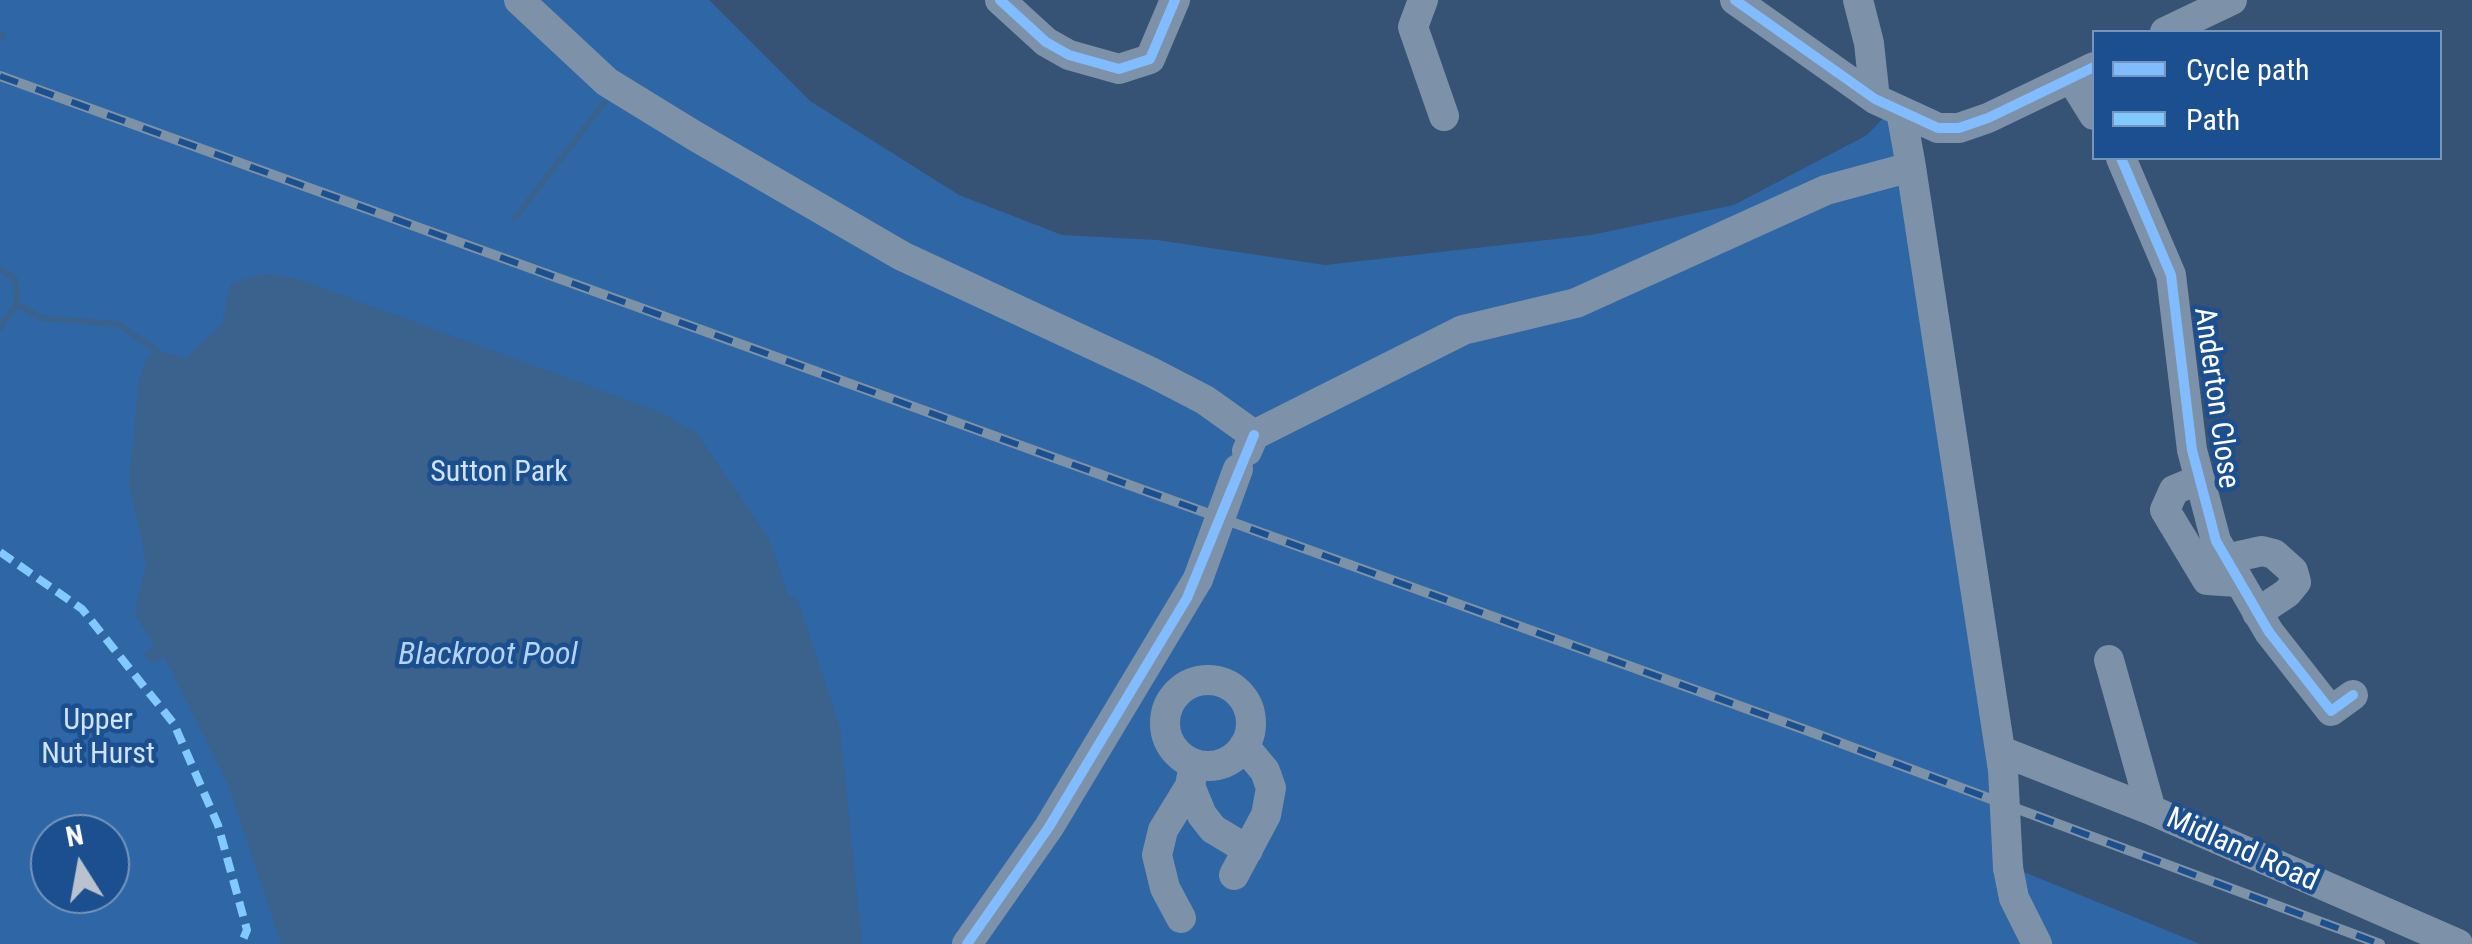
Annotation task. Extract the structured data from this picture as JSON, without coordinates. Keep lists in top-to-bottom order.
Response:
{
  "streets": {
    "street": ["Anderton Close", "Midland Road"]
  },
  "water": ["Blackroot Pool"],
  "parks": ["Sutton Park", "Upper Nut Hurst"],
  "legend": ["Cycle path", "Path"],
  "north": "top"
}
